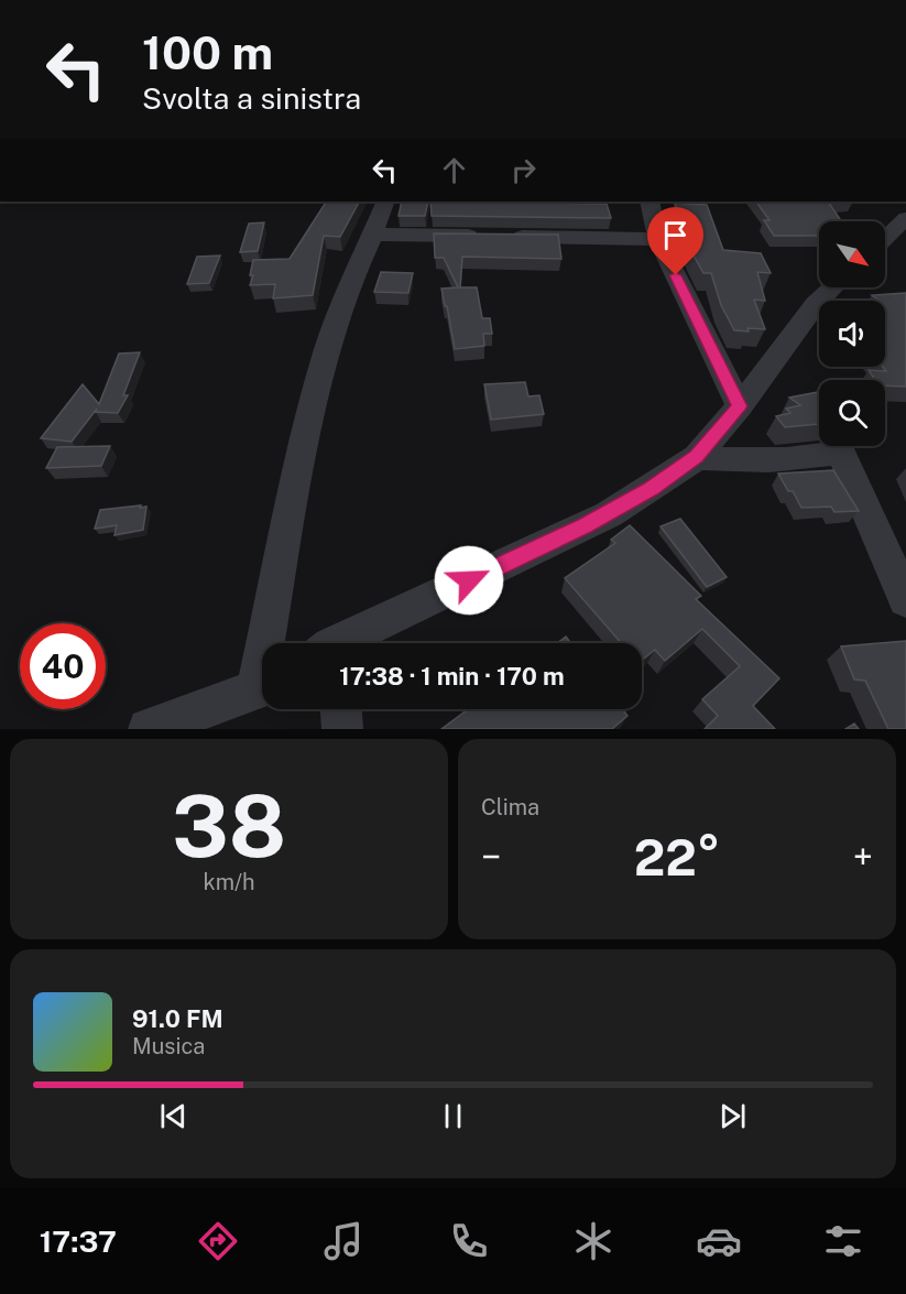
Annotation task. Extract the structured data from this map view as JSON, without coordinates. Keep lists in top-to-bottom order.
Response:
{
  "north": "bottom right",
  "page": {
    "turn": ["100 m", "Svolta a sinistra"],
    "limit": "40",
    "trip": "17:38 · 1 min · 170 m",
    "tile": [
      ["38", "km/h"],
      "Clima"
    ],
    "heat": ["−", "22°", "+"],
    "song": ["91.0 FM", "Musica"],
    "tabs": "17:37"
  }
}
